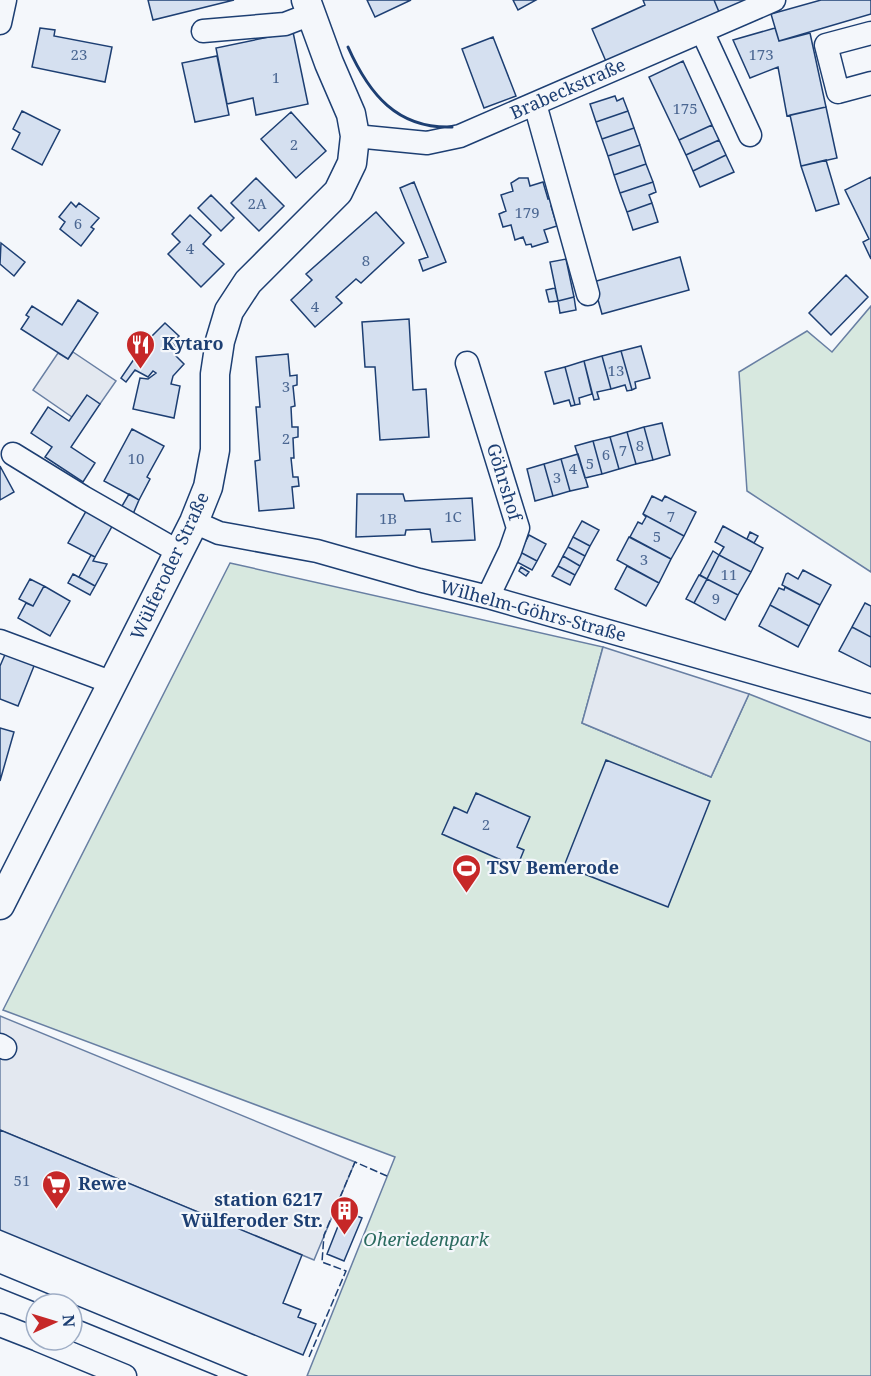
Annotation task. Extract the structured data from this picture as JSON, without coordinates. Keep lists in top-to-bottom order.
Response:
{
  "streets": {
    "main road": ["Wülferoder Straße"],
    "street": ["Brabeckstraße", "Göhrshof", "Wilhelm-Göhrs-Straße"]
  },
  "crossings": [
    ["Brabeckstraße", "Wülferoder Straße"],
    ["Göhrshof", "Wilhelm-Göhrs-Straße"],
    ["Wülferoder Straße", "Wilhelm-Göhrs-Straße"]
  ],
  "parks": ["Oheriedenpark"],
  "places": {
    "restaurant": ["Kytaro"],
    "sports": ["TSV Bemerode"],
    "supermarket": ["Rewe"],
    "building": ["station 6217 Wülferoder Str."]
  },
  "house_numbers": [
    "23",
    "173",
    "1",
    "175",
    "2",
    "2A",
    "179",
    "6",
    "4",
    "8",
    "4",
    "13",
    "3",
    "2",
    "8",
    "7",
    "6",
    "10",
    "5",
    "4",
    "3",
    "1C",
    "7",
    "1B",
    "5",
    "3",
    "11",
    "9",
    "2",
    "51"
  ],
  "north": "right"
}
